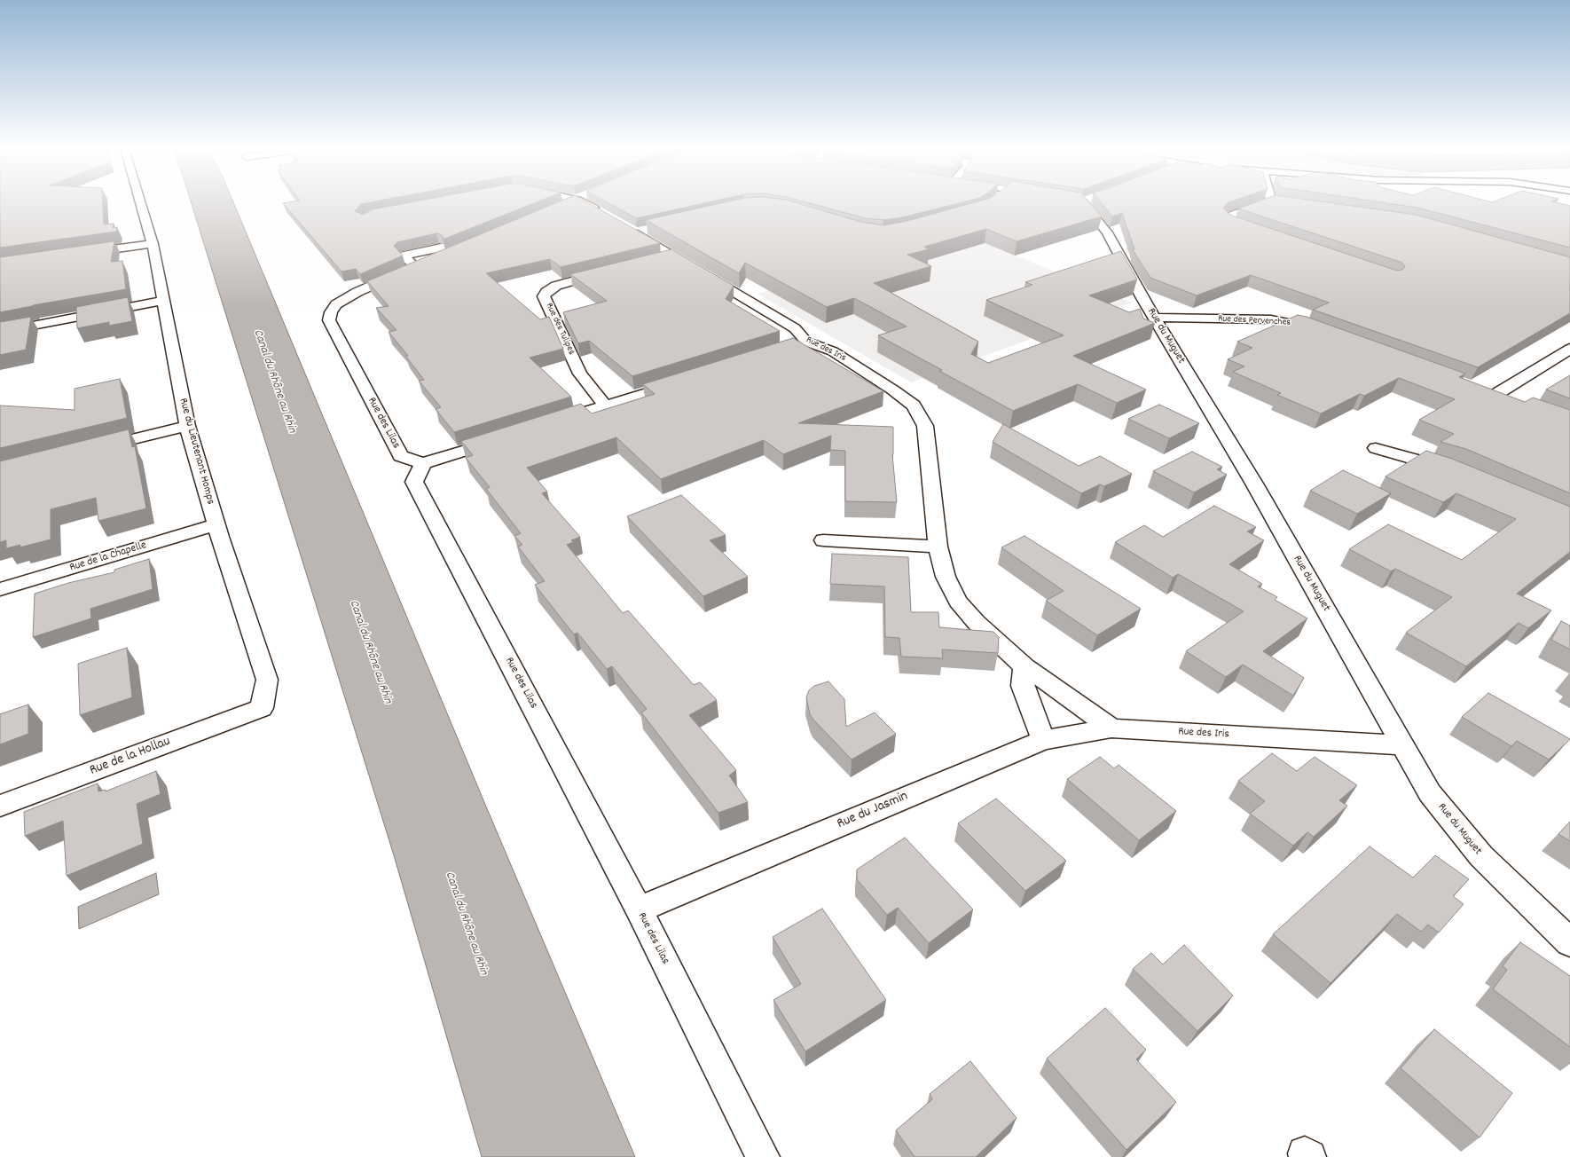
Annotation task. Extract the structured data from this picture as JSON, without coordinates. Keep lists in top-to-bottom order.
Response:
{
  "streets": {
    "street": [
      "Rue des Pervenches",
      "Rue des Tulipes",
      "Rue du Muguet",
      "Rue des Iris",
      "Rue des Lilas",
      "Rue du Lieutenant Homps",
      "Rue de la Chapelle",
      "Rue de la Hollau",
      "Rue du Jasmin"
    ]
  },
  "crossings": [
    ["Rue des Pervenches", "Rue du Muguet"],
    ["Rue du Muguet", "Rue des Iris"],
    ["Rue des Iris", "Rue du Jasmin"],
    ["Rue des Lilas", "Rue du Jasmin"],
    ["Rue du Lieutenant Homps", "Rue de la Chapelle"],
    ["Rue du Lieutenant Homps", "Rue de la Hollau"]
  ],
  "water": ["Canal du Rhône au Rhin"]
}
